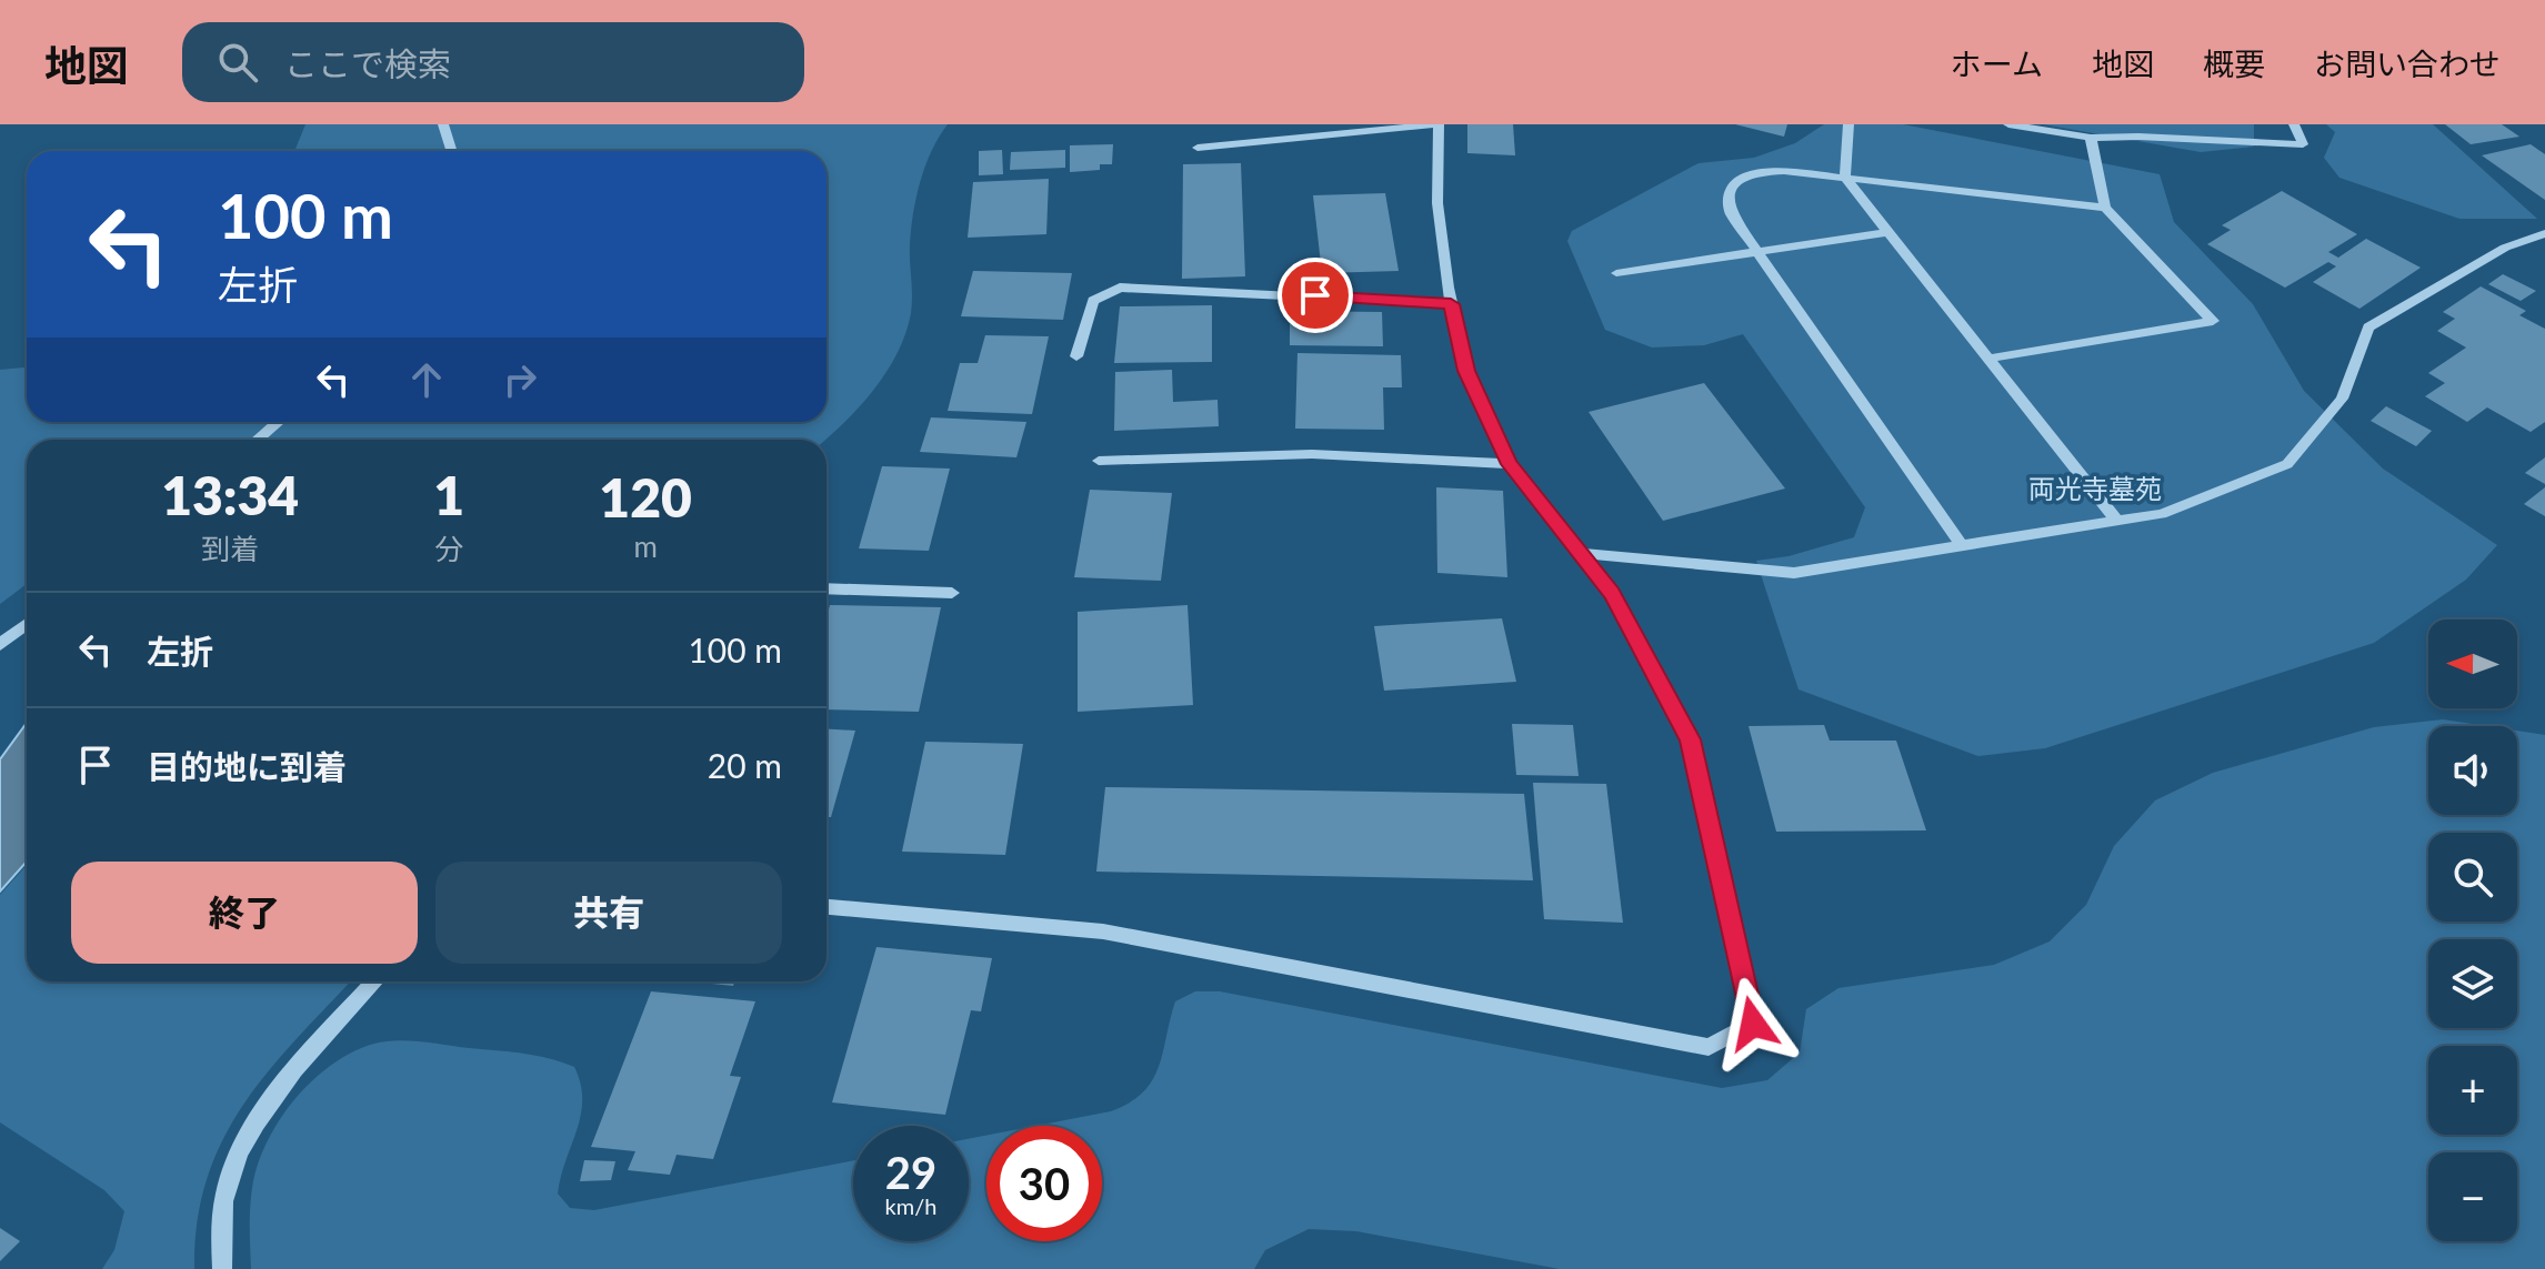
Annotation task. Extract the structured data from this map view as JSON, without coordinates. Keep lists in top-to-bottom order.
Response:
{
  "parks": ["両光寺墓苑"],
  "north": "left",
  "page": {
    "header": "地図",
    "search": "ここで検索",
    "nav": [
      "ホーム",
      "地図",
      "概要",
      "お問い合わせ"
    ],
    "turn": ["100 m", "左折"],
    "eta": [
      "13:34",
      "到着",
      "1",
      "分",
      "120",
      "m"
    ],
    "list": [
      {
        "name": "左折",
        "value": "100 m"
      },
      {
        "name": "目的地に到着",
        "value": "20 m"
      }
    ],
    "map_buttons": ["+", "−"],
    "buttons": ["終了", "共有"],
    "speed": "29 km/h",
    "limit": "30"
  }
}
